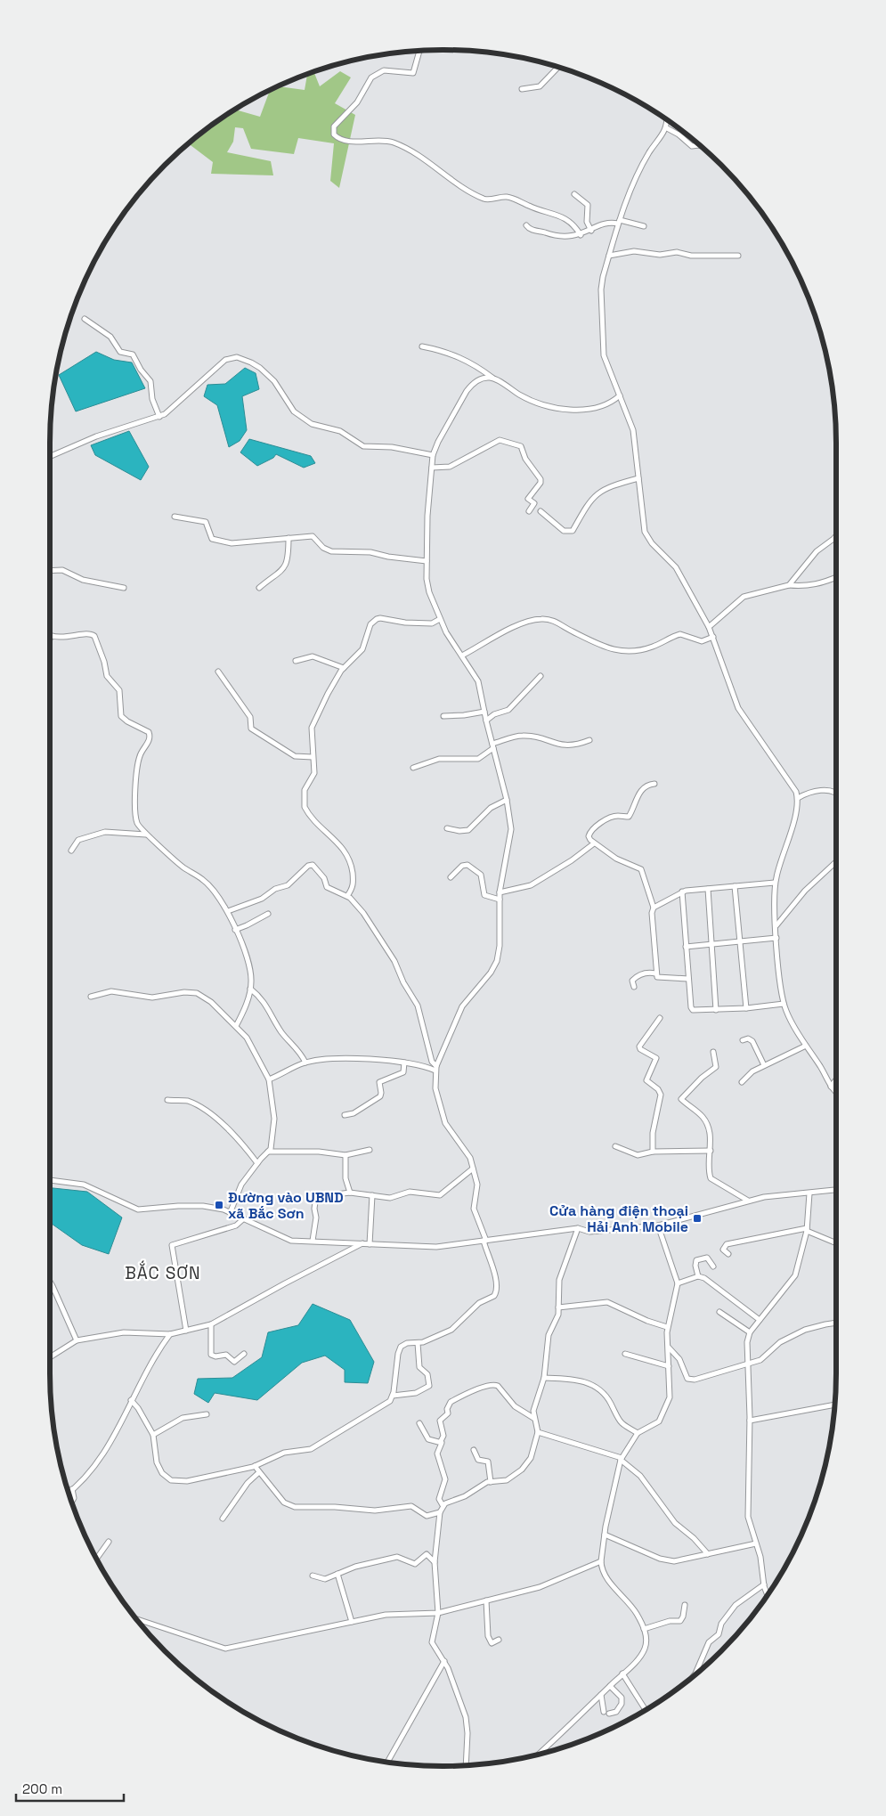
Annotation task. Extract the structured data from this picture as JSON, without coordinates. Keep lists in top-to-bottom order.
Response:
{
  "districts": ["BẮC SƠN"],
  "places": {
    "transit": ["Đường vào UBND xã Bắc Sơn", "Cửa hàng điện thoại Hải Anh Mobile"]
  },
  "scale_bar": "200 m"
}
